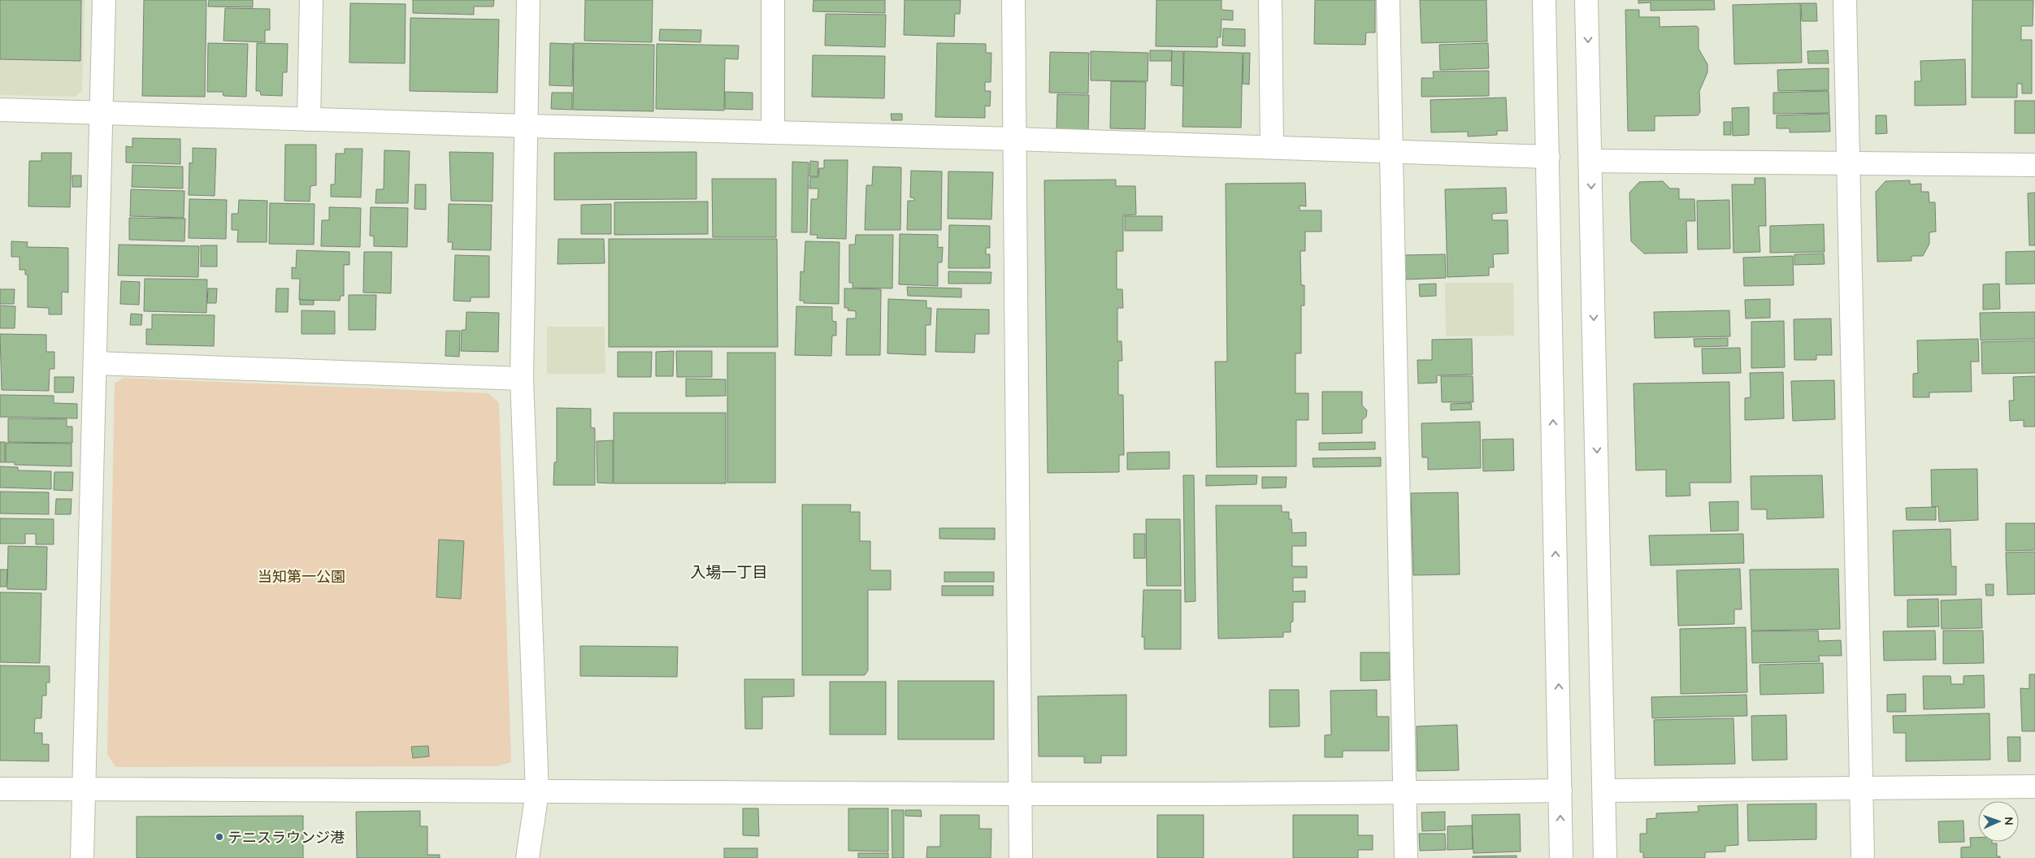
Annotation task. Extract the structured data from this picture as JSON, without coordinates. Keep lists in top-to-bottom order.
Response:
{
  "districts": ["入場一丁目"],
  "parks": ["当知第一公園"],
  "places": ["テニスラウンジ港"],
  "north": "right"
}
